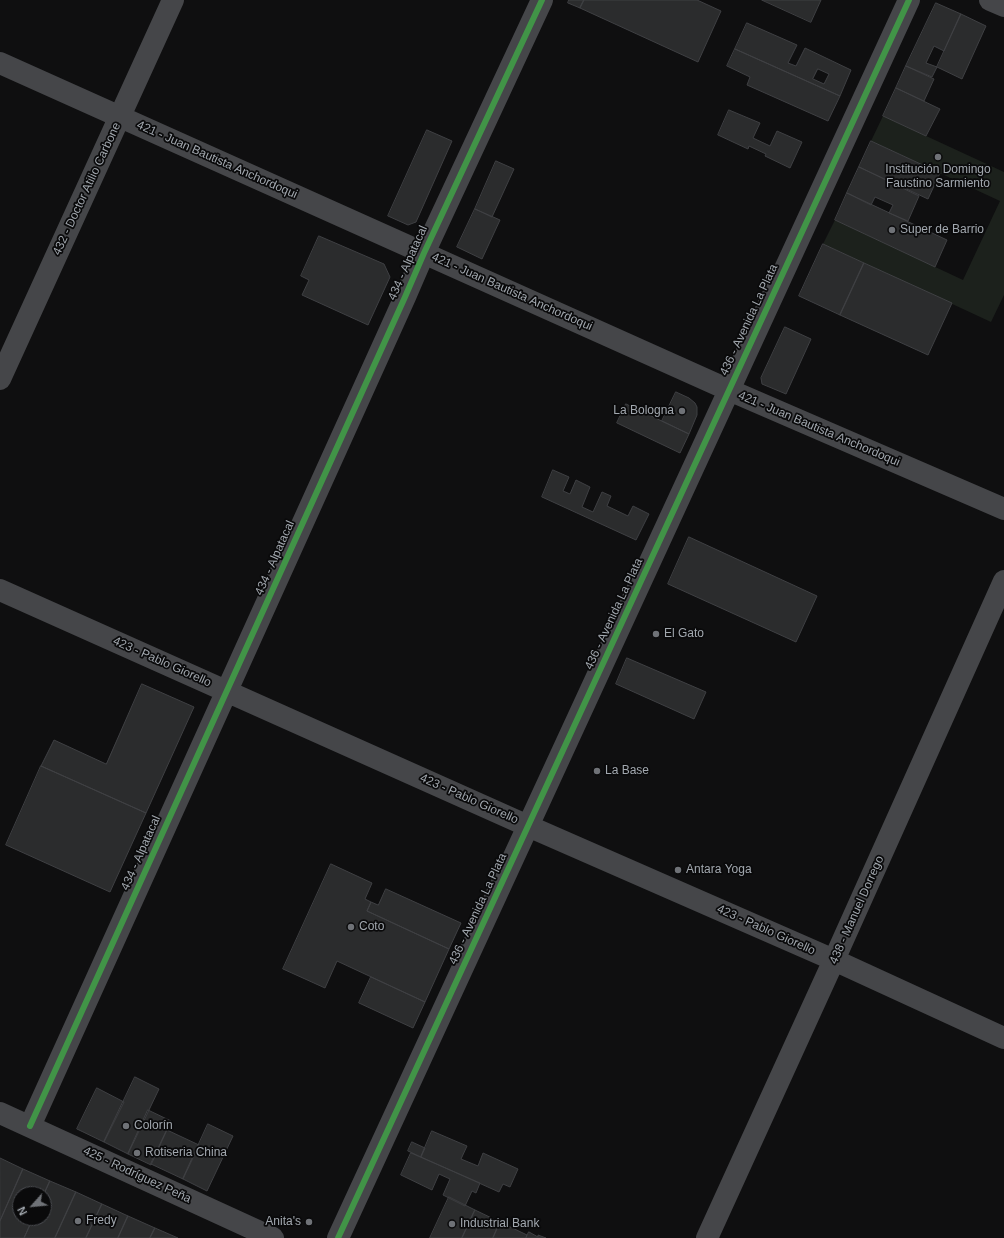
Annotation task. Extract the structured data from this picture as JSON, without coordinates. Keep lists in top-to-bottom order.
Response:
{
  "streets": {
    "street": [
      "421 - Juan Bautista Anchordoqui",
      "432 - Doctor Atilio Carbone",
      "434 - Alpatacal",
      "436 - Avenida La Plata",
      "423 - Pablo Giorello",
      "438 - Manuel Dorrego",
      "425 - Rodríguez Peña"
    ]
  },
  "crossings": [
    ["421 - Juan Bautista Anchordoqui", "432 - Doctor Atilio Carbone"],
    ["421 - Juan Bautista Anchordoqui", "434 - Alpatacal"],
    ["421 - Juan Bautista Anchordoqui", "436 - Avenida La Plata"],
    ["434 - Alpatacal", "423 - Pablo Giorello"],
    ["434 - Alpatacal", "425 - Rodríguez Peña"],
    ["436 - Avenida La Plata", "423 - Pablo Giorello"],
    ["423 - Pablo Giorello", "438 - Manuel Dorrego"]
  ],
  "places": [
    "Institución Domingo Faustino Sarmiento",
    "Super de Barrio",
    "La Bologna",
    "El Gato",
    "La Base",
    "Antara Yoga",
    "Coto",
    "Colorín",
    "Rotiseria China",
    "Fredy",
    "Anita's",
    "Industrial Bank"
  ],
  "north": "bottom left"
}
